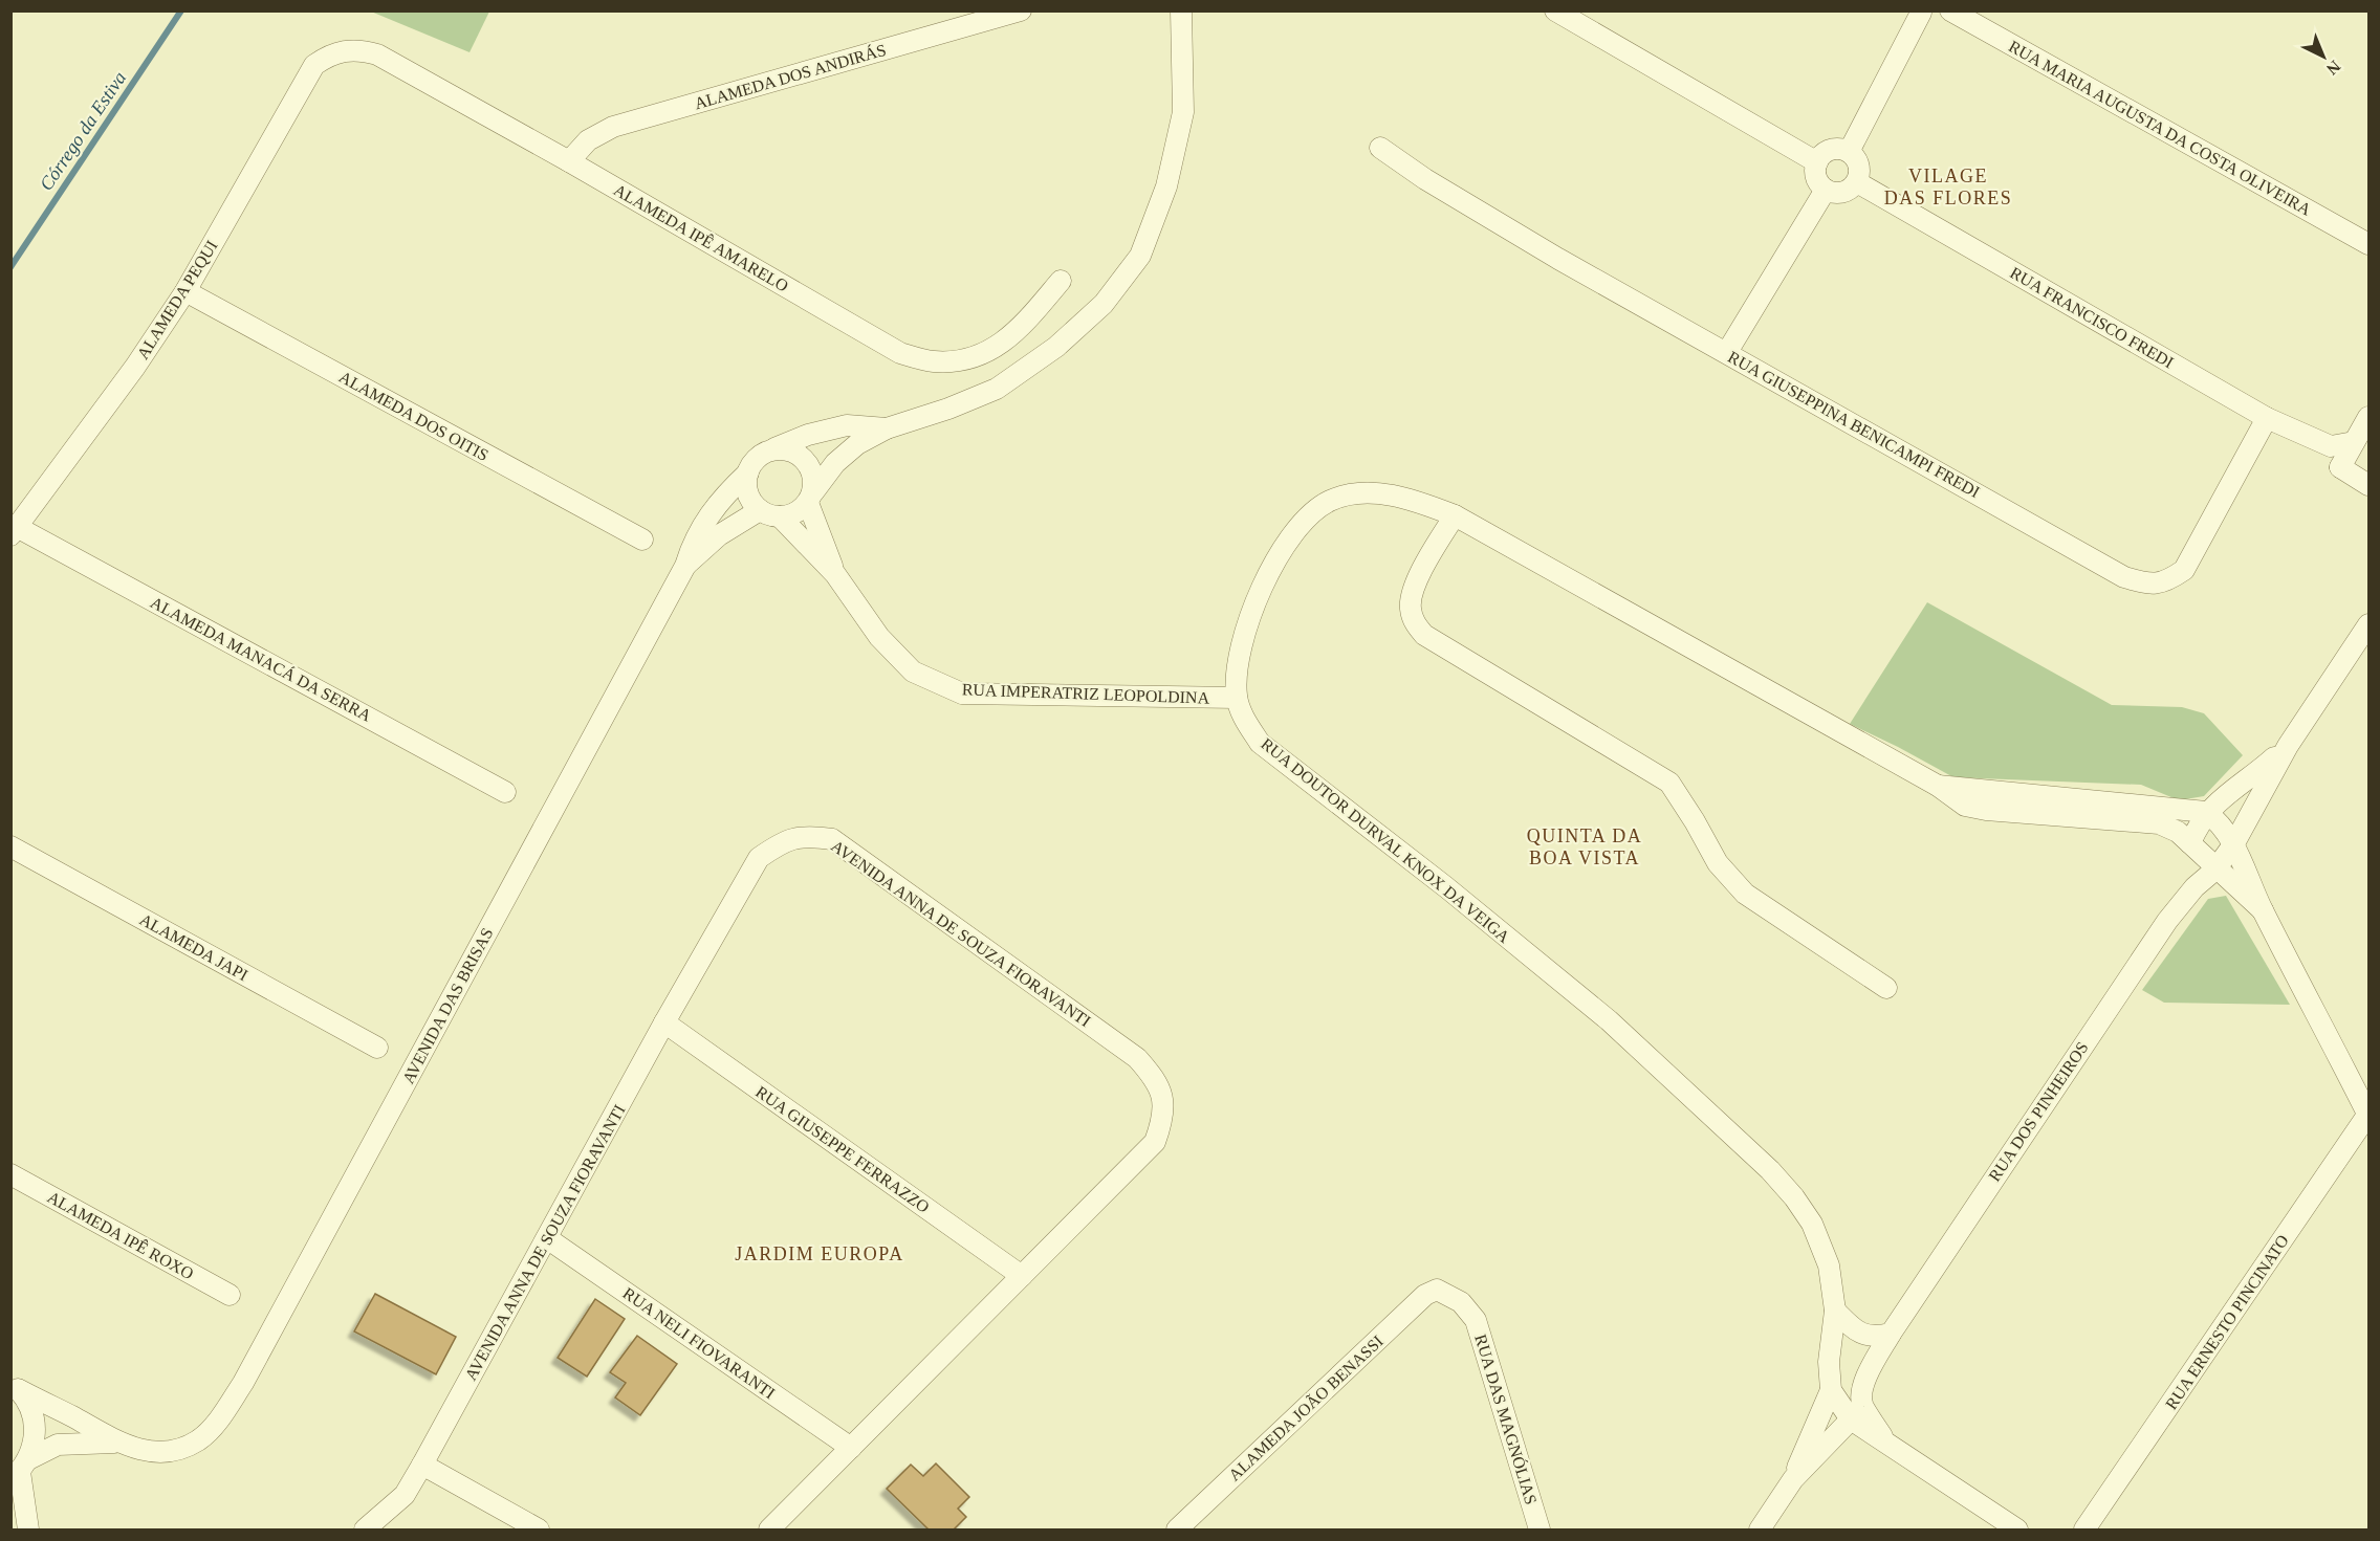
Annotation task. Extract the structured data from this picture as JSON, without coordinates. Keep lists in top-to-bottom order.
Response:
{
  "streets": {
    "street": [
      "ALAMEDA DOS ANDIRÁS",
      "RUA MARIA AUGUSTA DA COSTA OLIVEIRA",
      "ALAMEDA IPÊ AMARELO",
      "ALAMEDA PEQUI",
      "RUA FRANCISCO FREDI",
      "ALAMEDA DOS OITIS",
      "RUA GIUSEPPINA BENICAMPI FREDI",
      "ALAMEDA MANACÁ DA SERRA",
      "RUA IMPERATRIZ LEOPOLDINA",
      "RUA DOUTOR DURVAL KNOX DA VEIGA",
      "AVENIDA ANNA DE SOUZA FIORAVANTI",
      "ALAMEDA JAPI",
      "AVENIDA DAS BRISAS",
      "RUA DOS PINHEIROS",
      "RUA GIUSEPPE FERRAZZO",
      "ALAMEDA IPÊ ROXO",
      "RUA ERNESTO PINCINATO",
      "RUA NELI FIOVARANTI",
      "ALAMEDA JOÃO BENASSI",
      "RUA DAS MAGNÓLIAS"
    ]
  },
  "crossings": [
    ["ALAMEDA DOS ANDIRÁS", "ALAMEDA IPÊ AMARELO"],
    ["ALAMEDA IPÊ AMARELO", "ALAMEDA PEQUI"],
    ["ALAMEDA PEQUI", "ALAMEDA DOS OITIS"],
    ["ALAMEDA PEQUI", "ALAMEDA MANACÁ DA SERRA"],
    ["RUA FRANCISCO FREDI", "RUA GIUSEPPINA BENICAMPI FREDI"],
    ["RUA IMPERATRIZ LEOPOLDINA", "RUA DOUTOR DURVAL KNOX DA VEIGA"],
    ["RUA IMPERATRIZ LEOPOLDINA", "AVENIDA DAS BRISAS"],
    ["AVENIDA ANNA DE SOUZA FIORAVANTI", "RUA GIUSEPPE FERRAZZO"],
    ["AVENIDA ANNA DE SOUZA FIORAVANTI", "RUA NELI FIOVARANTI"],
    ["ALAMEDA JOÃO BENASSI", "RUA DAS MAGNÓLIAS"]
  ],
  "districts": ["VILAGE DAS FLORES", "QUINTA DA BOA VISTA", "JARDIM EUROPA"],
  "water": ["Córrego da Estiva"],
  "north": "bottom right"
}
